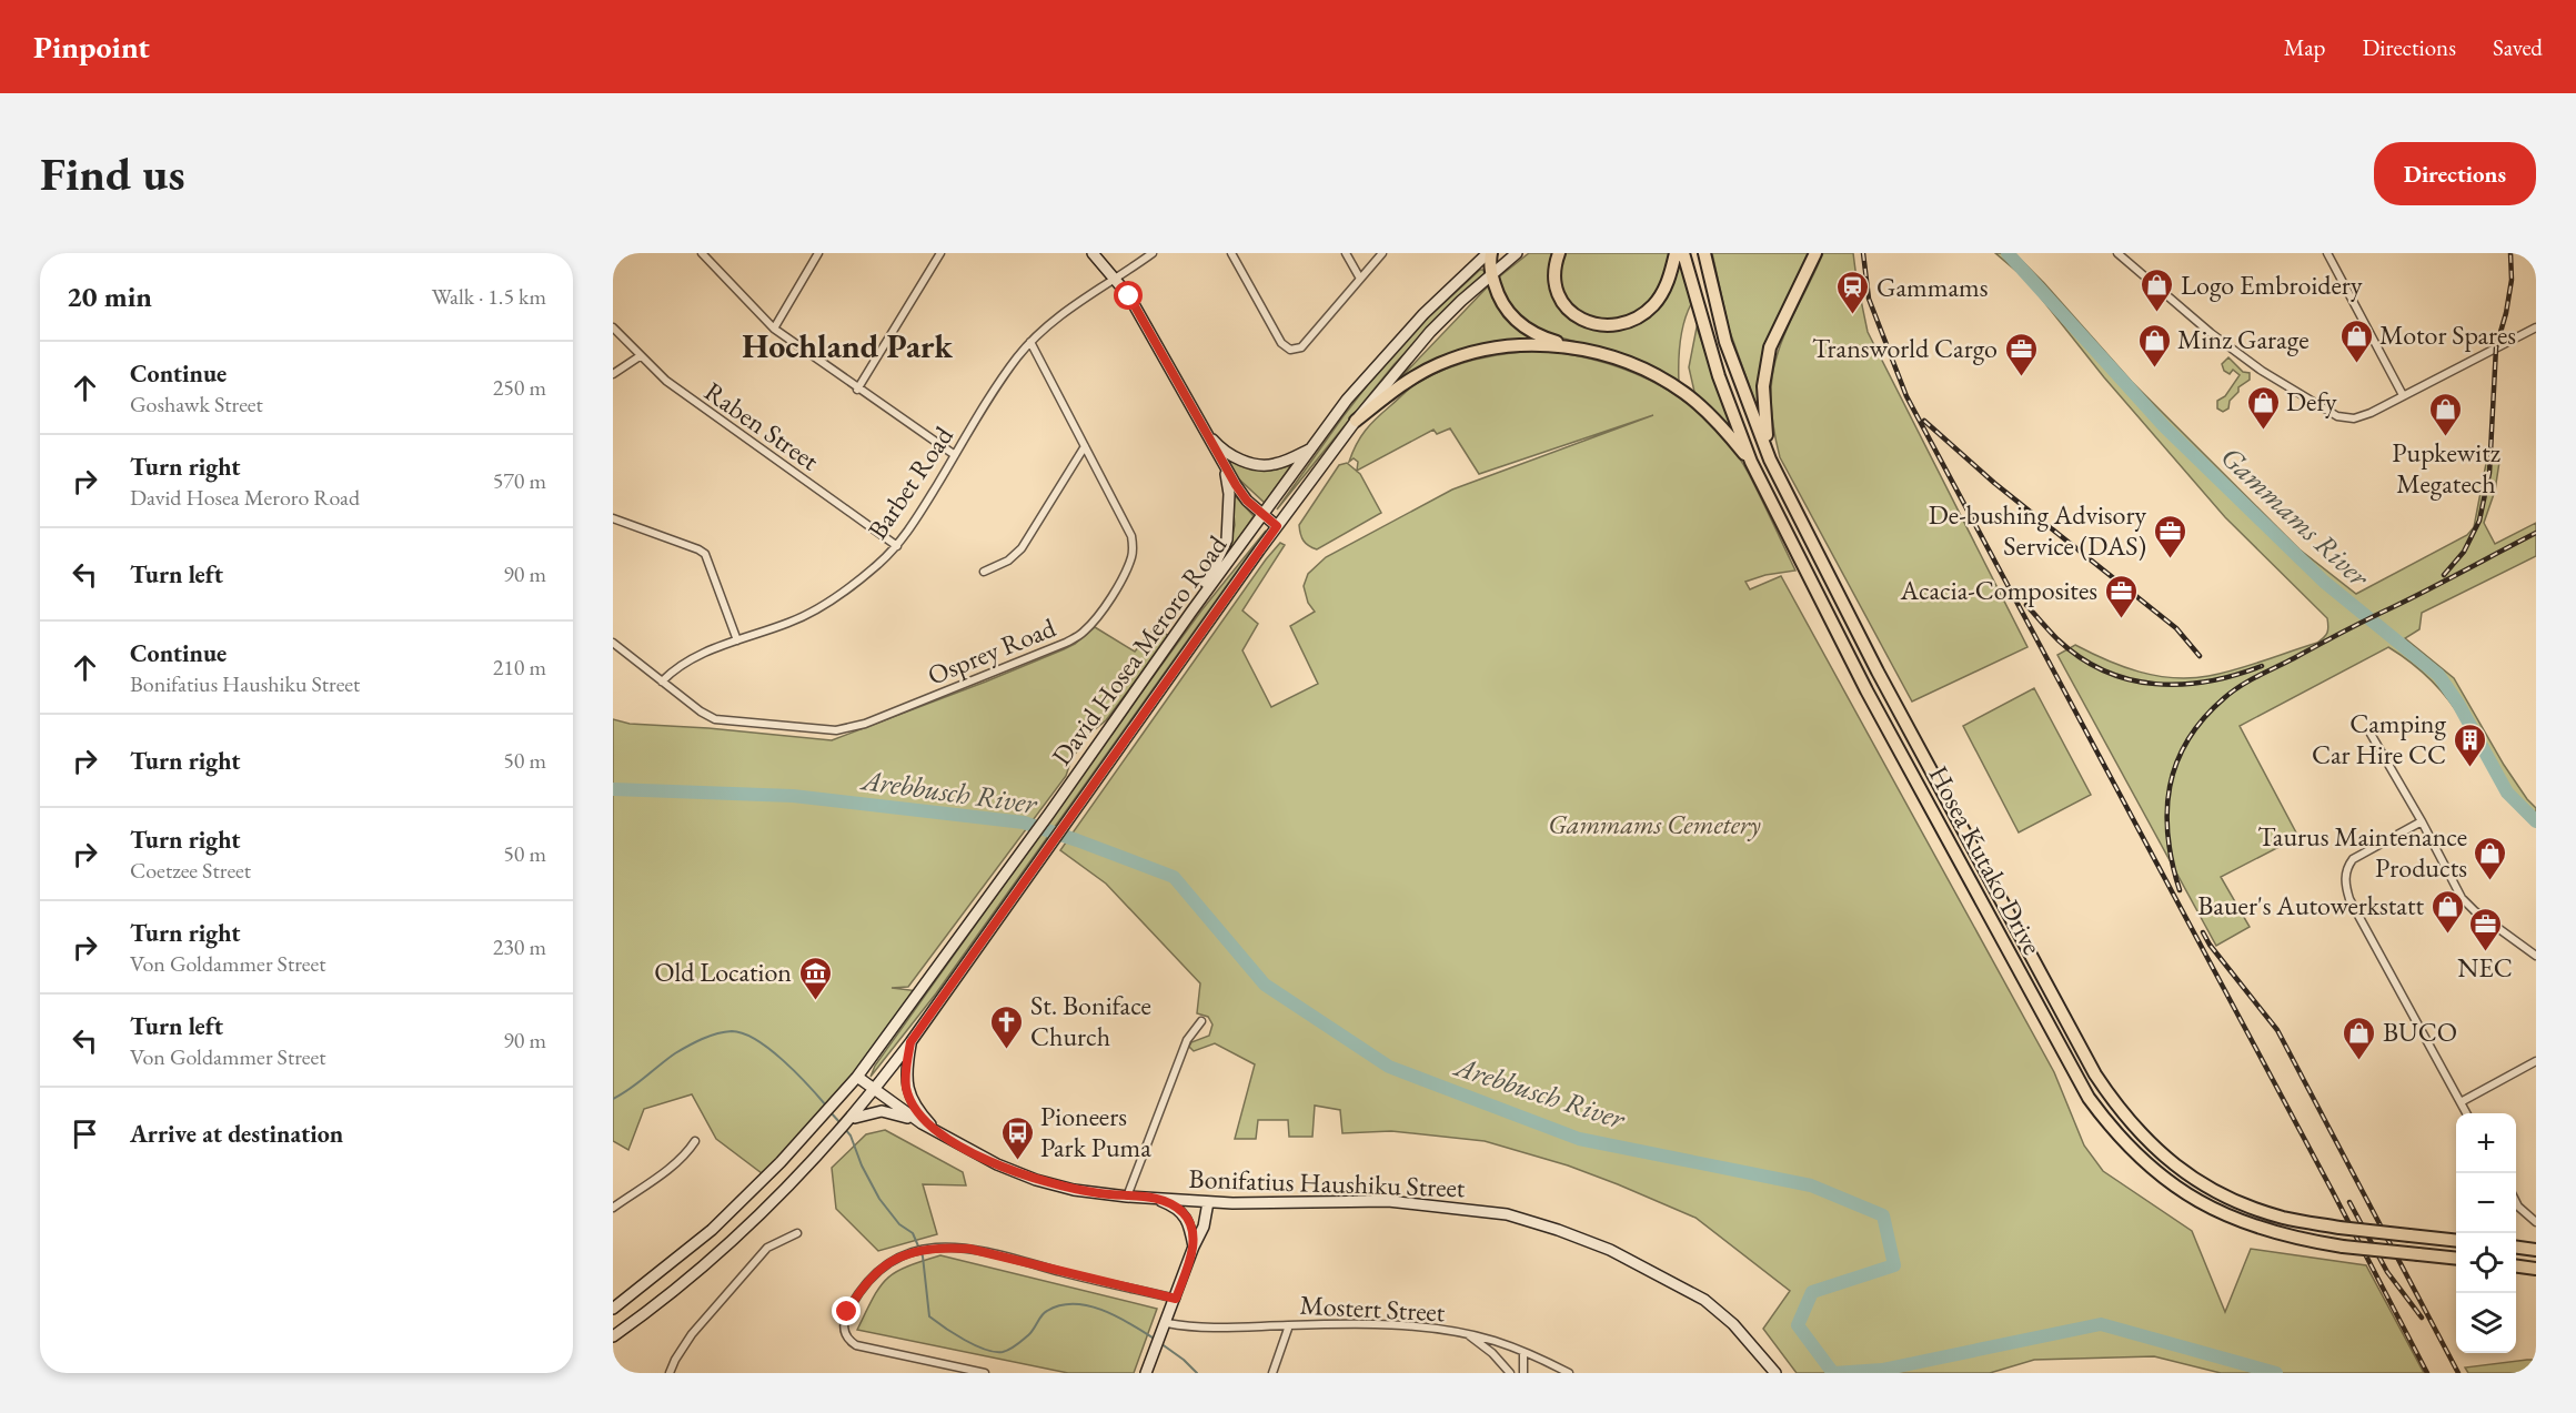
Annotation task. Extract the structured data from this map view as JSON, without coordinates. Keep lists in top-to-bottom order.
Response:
{
  "streets": {
    "main road": ["David Hosea Meroro Road", "Hosea Kutako Drive", "Bonifatius Haushiku Street"],
    "street": [
      "Raben Street",
      "Barbet Road",
      "Osprey Road",
      "Mostert Street"
    ]
  },
  "crossings": [
    ["Raben Street", "Barbet Road"],
    ["Barbet Road", "Osprey Road"],
    ["David Hosea Meroro Road", "Bonifatius Haushiku Street"]
  ],
  "districts": ["Hochland Park"],
  "water": ["Gammams River", "Arebbusch River"],
  "parks": ["Gammams Cemetery"],
  "places": {
    "shop": [
      "Logo Embroidery",
      "Motor Spares",
      "Minz Garage",
      "Defy",
      "Pupkewitz Megatech",
      "Taurus Maintenance Products",
      "Bauer's Autowerkstatt",
      "BUCO"
    ],
    "station": ["Gammams"],
    "office": [
      "Transworld Cargo",
      "De-bushing Advisory Service (DAS)",
      "Acacia-Composites",
      "NEC"
    ],
    "building": ["Camping Car Hire CC"],
    "museum": ["Old Location"],
    "church": ["St. Boniface Church"],
    "bus stop": ["Pioneers Park Puma"]
  },
  "page": {
    "header": "Pinpoint",
    "nav": ["Map", "Directions", "Saved"],
    "buttons": "Directions",
    "title": "Find us",
    "heading": ["20 min", "Walk · 1.5 km"],
    "list": [
      ["Continue", "Goshawk Street", "250 m"],
      ["Turn right", "David Hosea Meroro Road", "570 m"],
      ["Turn left", "90 m"],
      ["Continue", "Bonifatius Haushiku Street", "210 m"],
      ["Turn right", "50 m"],
      ["Turn right", "Coetzee Street", "50 m"],
      ["Turn right", "Von Goldammer Street", "230 m"],
      ["Turn left", "Von Goldammer Street", "90 m"],
      "Arrive at destination"
    ],
    "map_buttons": ["+", "−"]
  }
}
